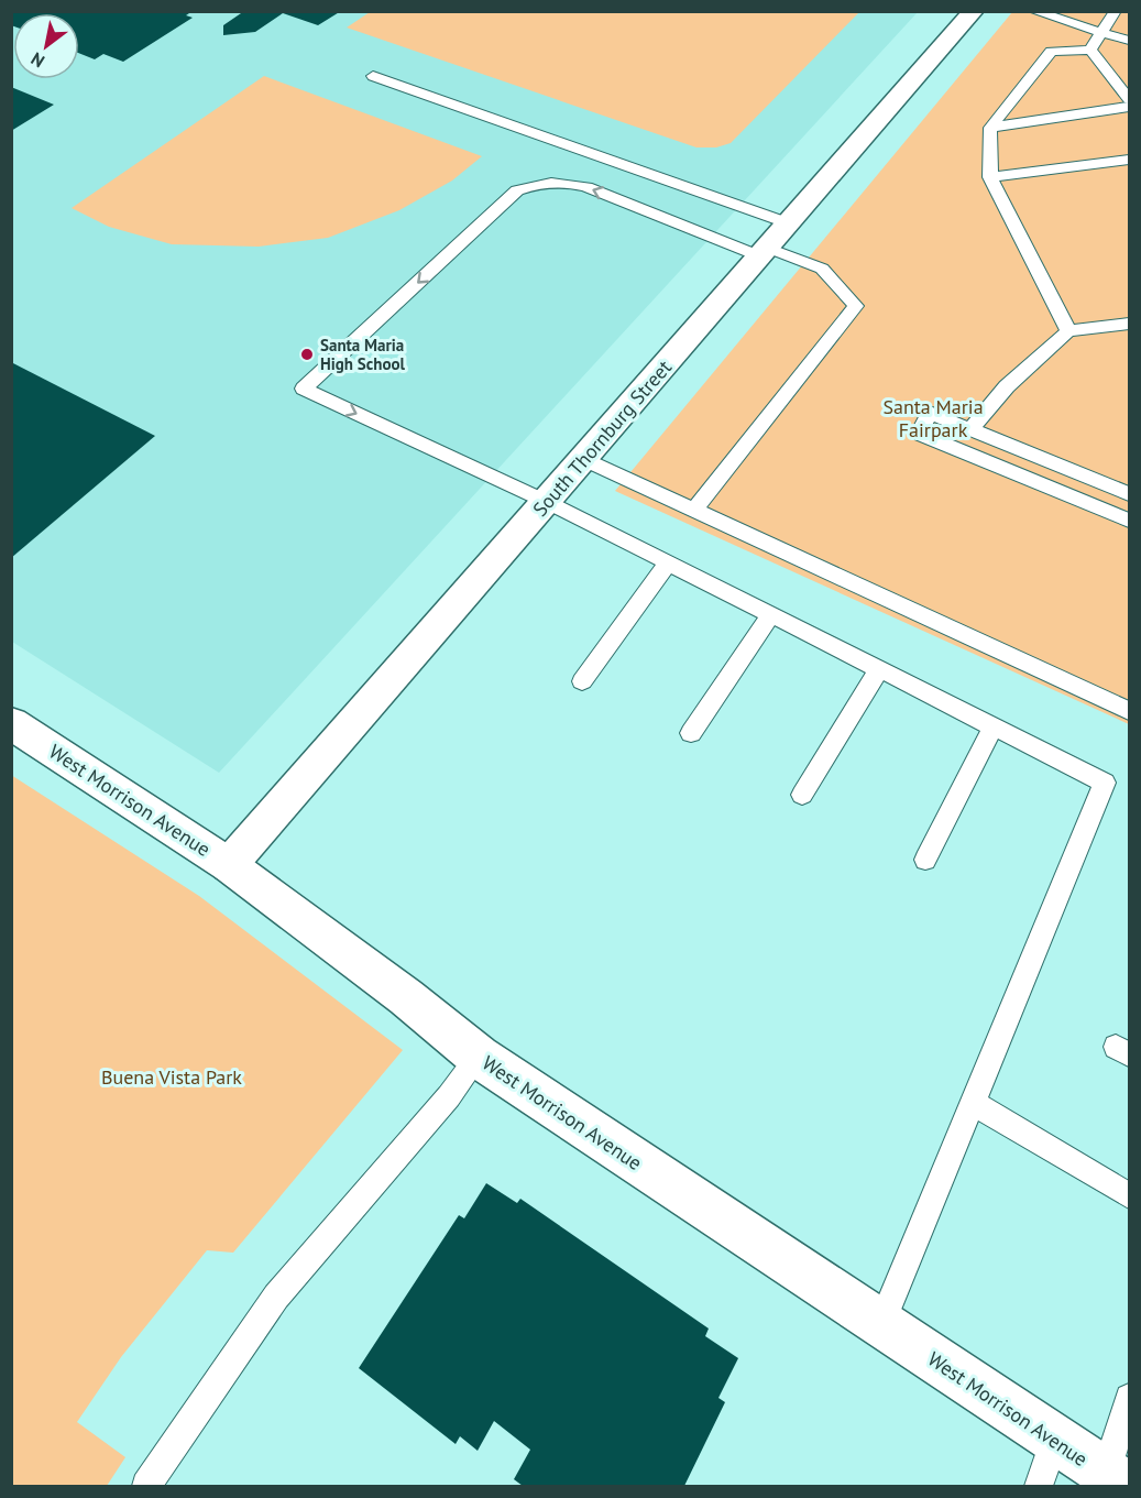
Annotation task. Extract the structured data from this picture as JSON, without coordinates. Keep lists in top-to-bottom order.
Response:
{
  "streets": {
    "street": ["South Thornburg Street", "West Morrison Avenue"]
  },
  "crossings": [
    ["South Thornburg Street", "West Morrison Avenue"]
  ],
  "parks": ["Santa Maria Fairpark", "Buena Vista Park"],
  "places": ["Santa Maria High School"],
  "north": "bottom left"
}
